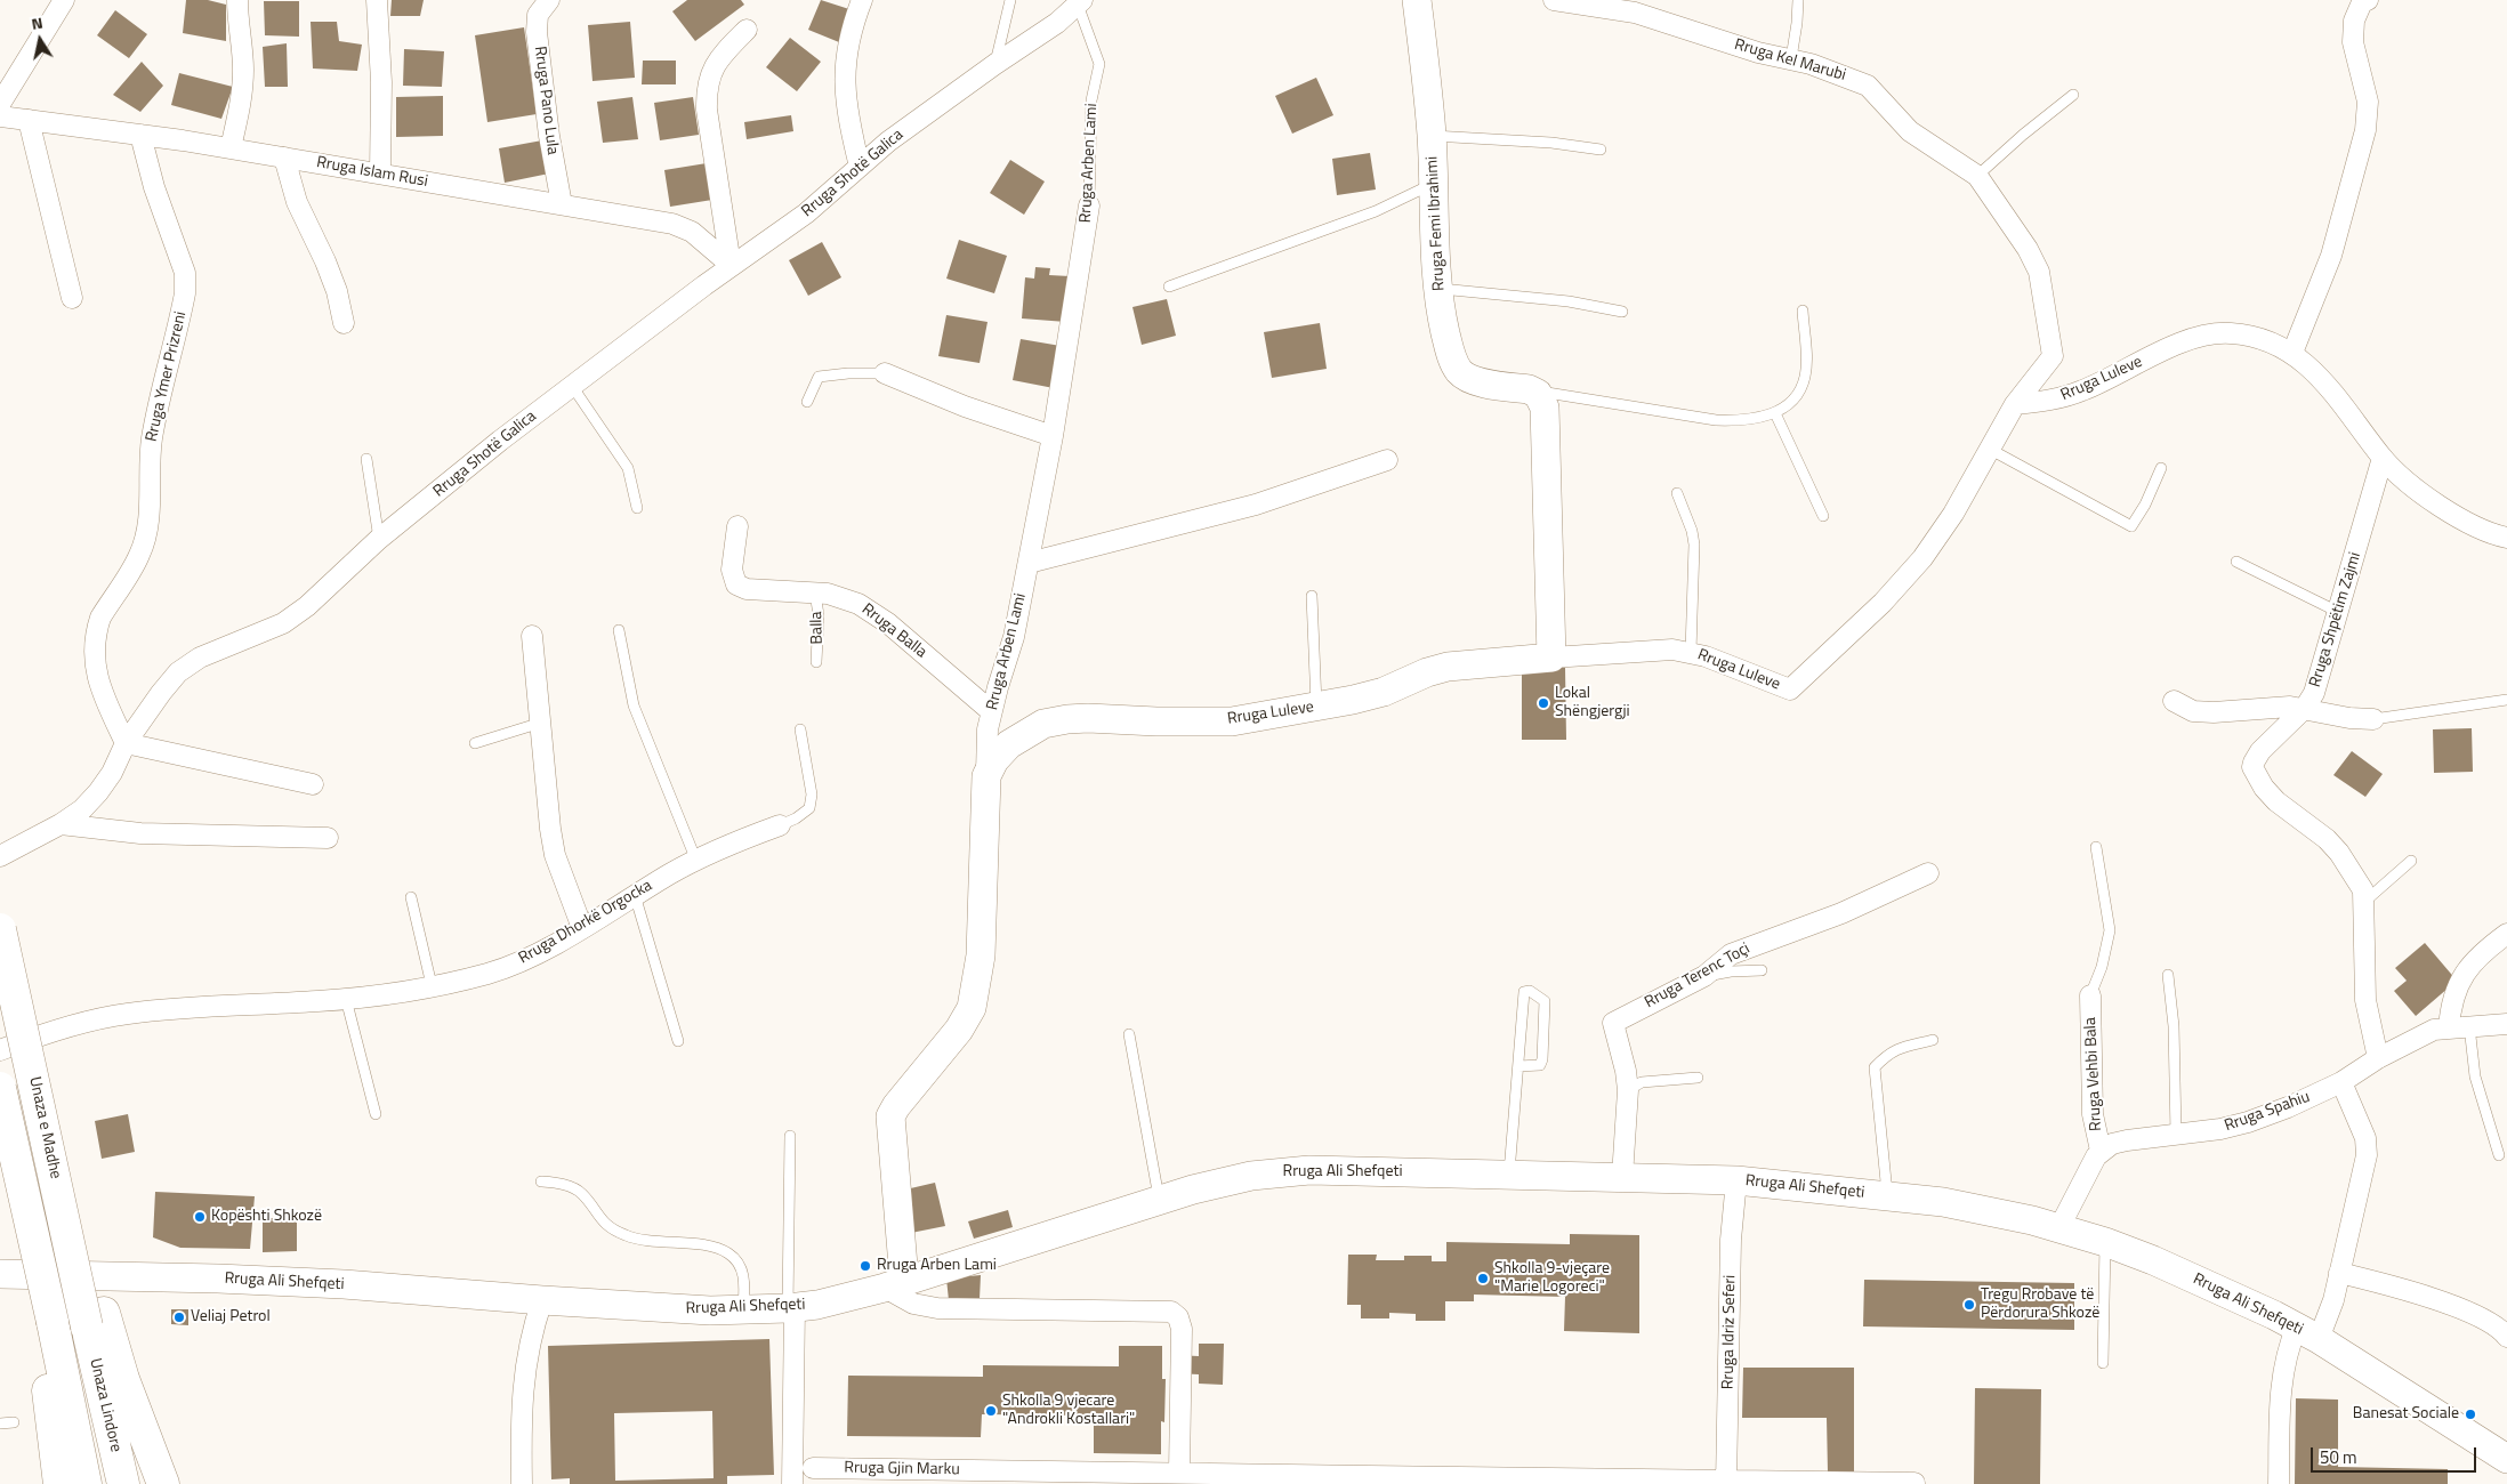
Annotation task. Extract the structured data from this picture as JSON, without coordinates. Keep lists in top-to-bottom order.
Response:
{
  "streets": {
    "highway": ["Unaza e Madhe", "Unaza Lindore"],
    "main road": [
      "Rruga Arben Lami",
      "Rruga Femi Ibrahimi",
      "Rruga Luleve",
      "Rruga Ali Shefqeti"
    ],
    "street": [
      "Rruga Kel Marubi",
      "Rruga Pano Lula",
      "Rruga Islam Rusi",
      "Rruga Shotë Galica",
      "Rruga Ymer Prizreni",
      "Rruga Shpëtim Zajmi",
      "Rruga Balla",
      "Rruga Dhorkë Orgocka",
      "Rruga Terenc Toçi",
      "Rruga Vehbi Bala",
      "Rruga Spahiu",
      "Rruga Idriz Seferi",
      "Rruga Gjin Marku"
    ],
    "lane": ["Balla"]
  },
  "crossings": [
    ["Rruga Kel Marubi", "Rruga Luleve"],
    ["Rruga Pano Lula", "Rruga Islam Rusi"],
    ["Rruga Arben Lami", "Rruga Shotë Galica"],
    ["Rruga Arben Lami", "Rruga Luleve"],
    ["Rruga Arben Lami", "Rruga Balla"],
    ["Rruga Arben Lami", "Rruga Ali Shefqeti"],
    ["Rruga Islam Rusi", "Rruga Shotë Galica"],
    ["Rruga Islam Rusi", "Rruga Ymer Prizreni"],
    ["Rruga Shotë Galica", "Rruga Ymer Prizreni"],
    ["Rruga Luleve", "Rruga Shpëtim Zajmi"],
    ["Rruga Shpëtim Zajmi", "Rruga Spahiu"],
    ["Balla", "Rruga Balla"],
    ["Rruga Terenc Toçi", "Rruga Ali Shefqeti"],
    ["Rruga Vehbi Bala", "Rruga Spahiu"],
    ["Unaza e Madhe", "Unaza Lindore"],
    ["Rruga Ali Shefqeti", "Rruga Idriz Seferi"],
    ["Rruga Idriz Seferi", "Rruga Gjin Marku"]
  ],
  "places": [
    "Lokal Shëngjergji",
    "Kopështi Shkozë",
    "Rruga Arben Lami",
    "Shkolla 9-vjeçare \"Marie Logoreci\"",
    "Tregu Rrobave të Përdorura Shkozë",
    "Veliaj Petrol",
    "Shkolla 9 vjecare \"Androkli Kostallari\"",
    "Banesat Sociale"
  ],
  "scale_bar": "50 m",
  "north": "top"
}
